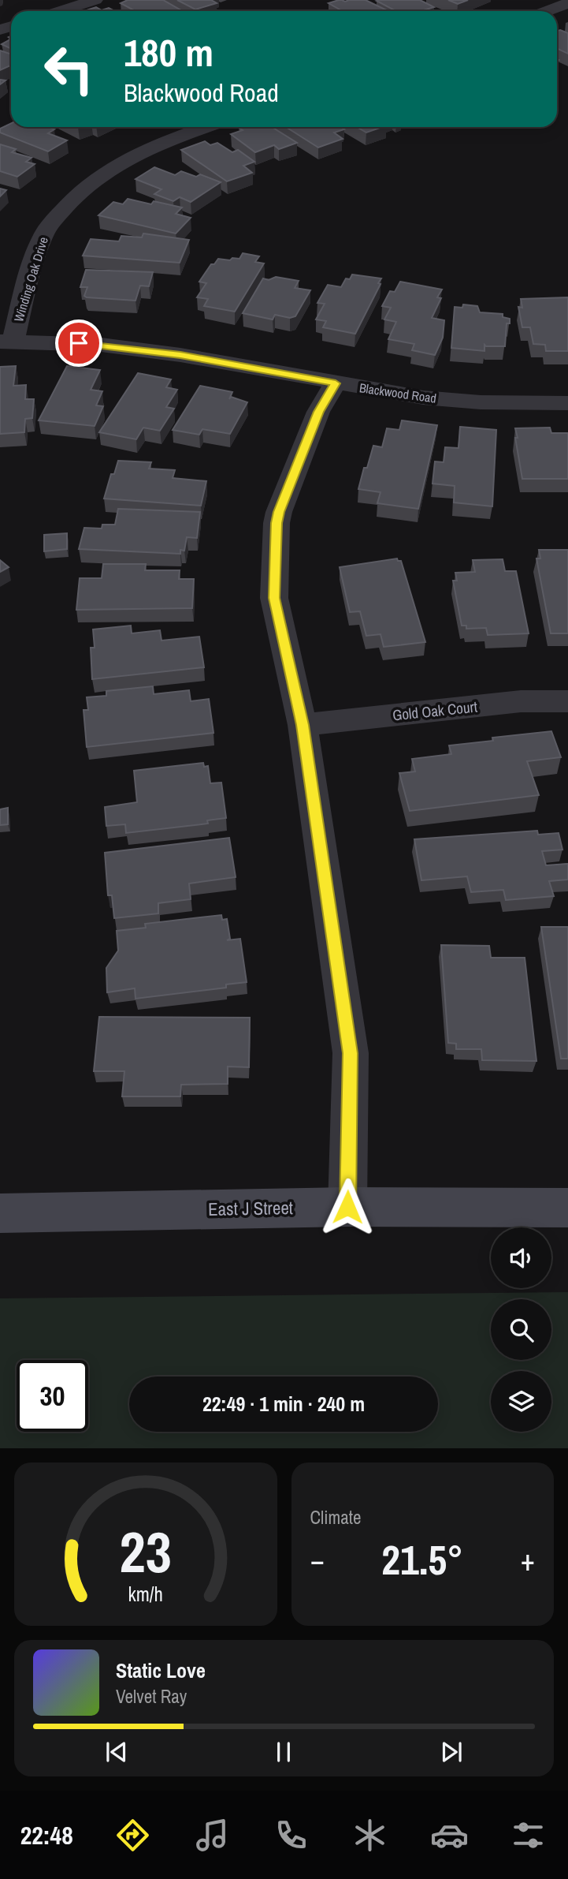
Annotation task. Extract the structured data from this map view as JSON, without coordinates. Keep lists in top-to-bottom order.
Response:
{
  "streets": {
    "street": [
      "Winding Oak Drive",
      "Blackwood Road",
      "Gold Oak Court",
      "East J Street"
    ]
  },
  "crossings": [
    ["Winding Oak Drive", "Blackwood Road"]
  ],
  "page": {
    "turn": ["180 m", "Blackwood Road"],
    "limit": "30",
    "trip": "22:49 · 1 min · 240 m",
    "tile": "Climate",
    "heat": ["−", "21.5°", "+"],
    "song": ["Static Love", "Velvet Ray"],
    "tabs": "22:48",
    "gauge": ["23", "km/h"]
  }
}
